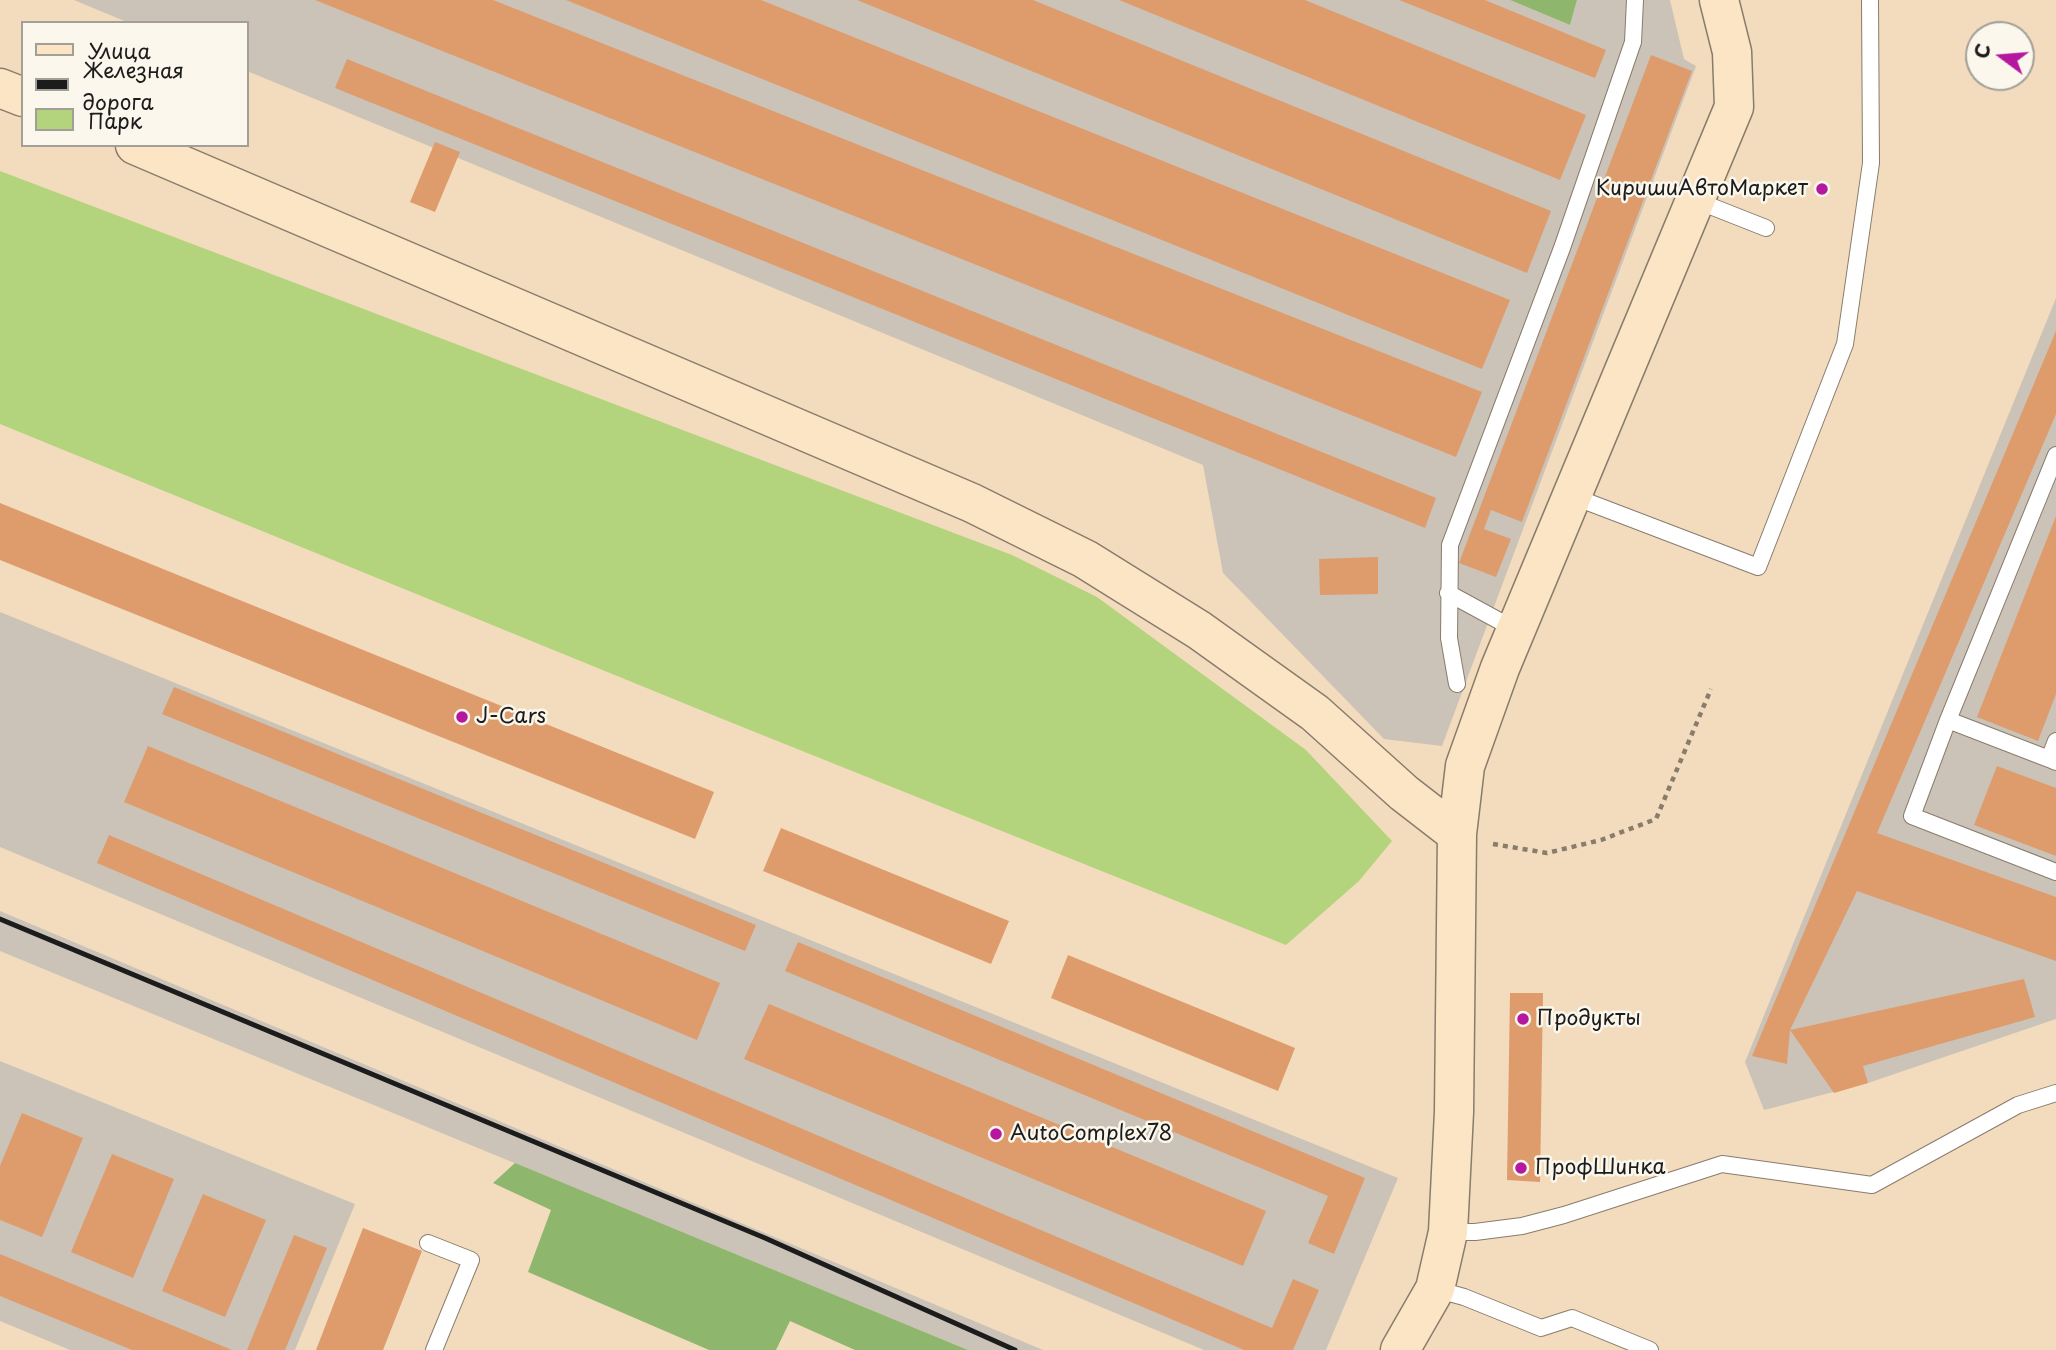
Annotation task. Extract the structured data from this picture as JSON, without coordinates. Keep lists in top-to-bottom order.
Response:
{
  "places": [
    "КиришиАвтоМаркет",
    "J-Cars",
    "Продукты",
    "AutoComplex78",
    "ПрофШинка"
  ],
  "legend": ["Улица", "Железная дорога", "Парк"],
  "north": "left"
}
